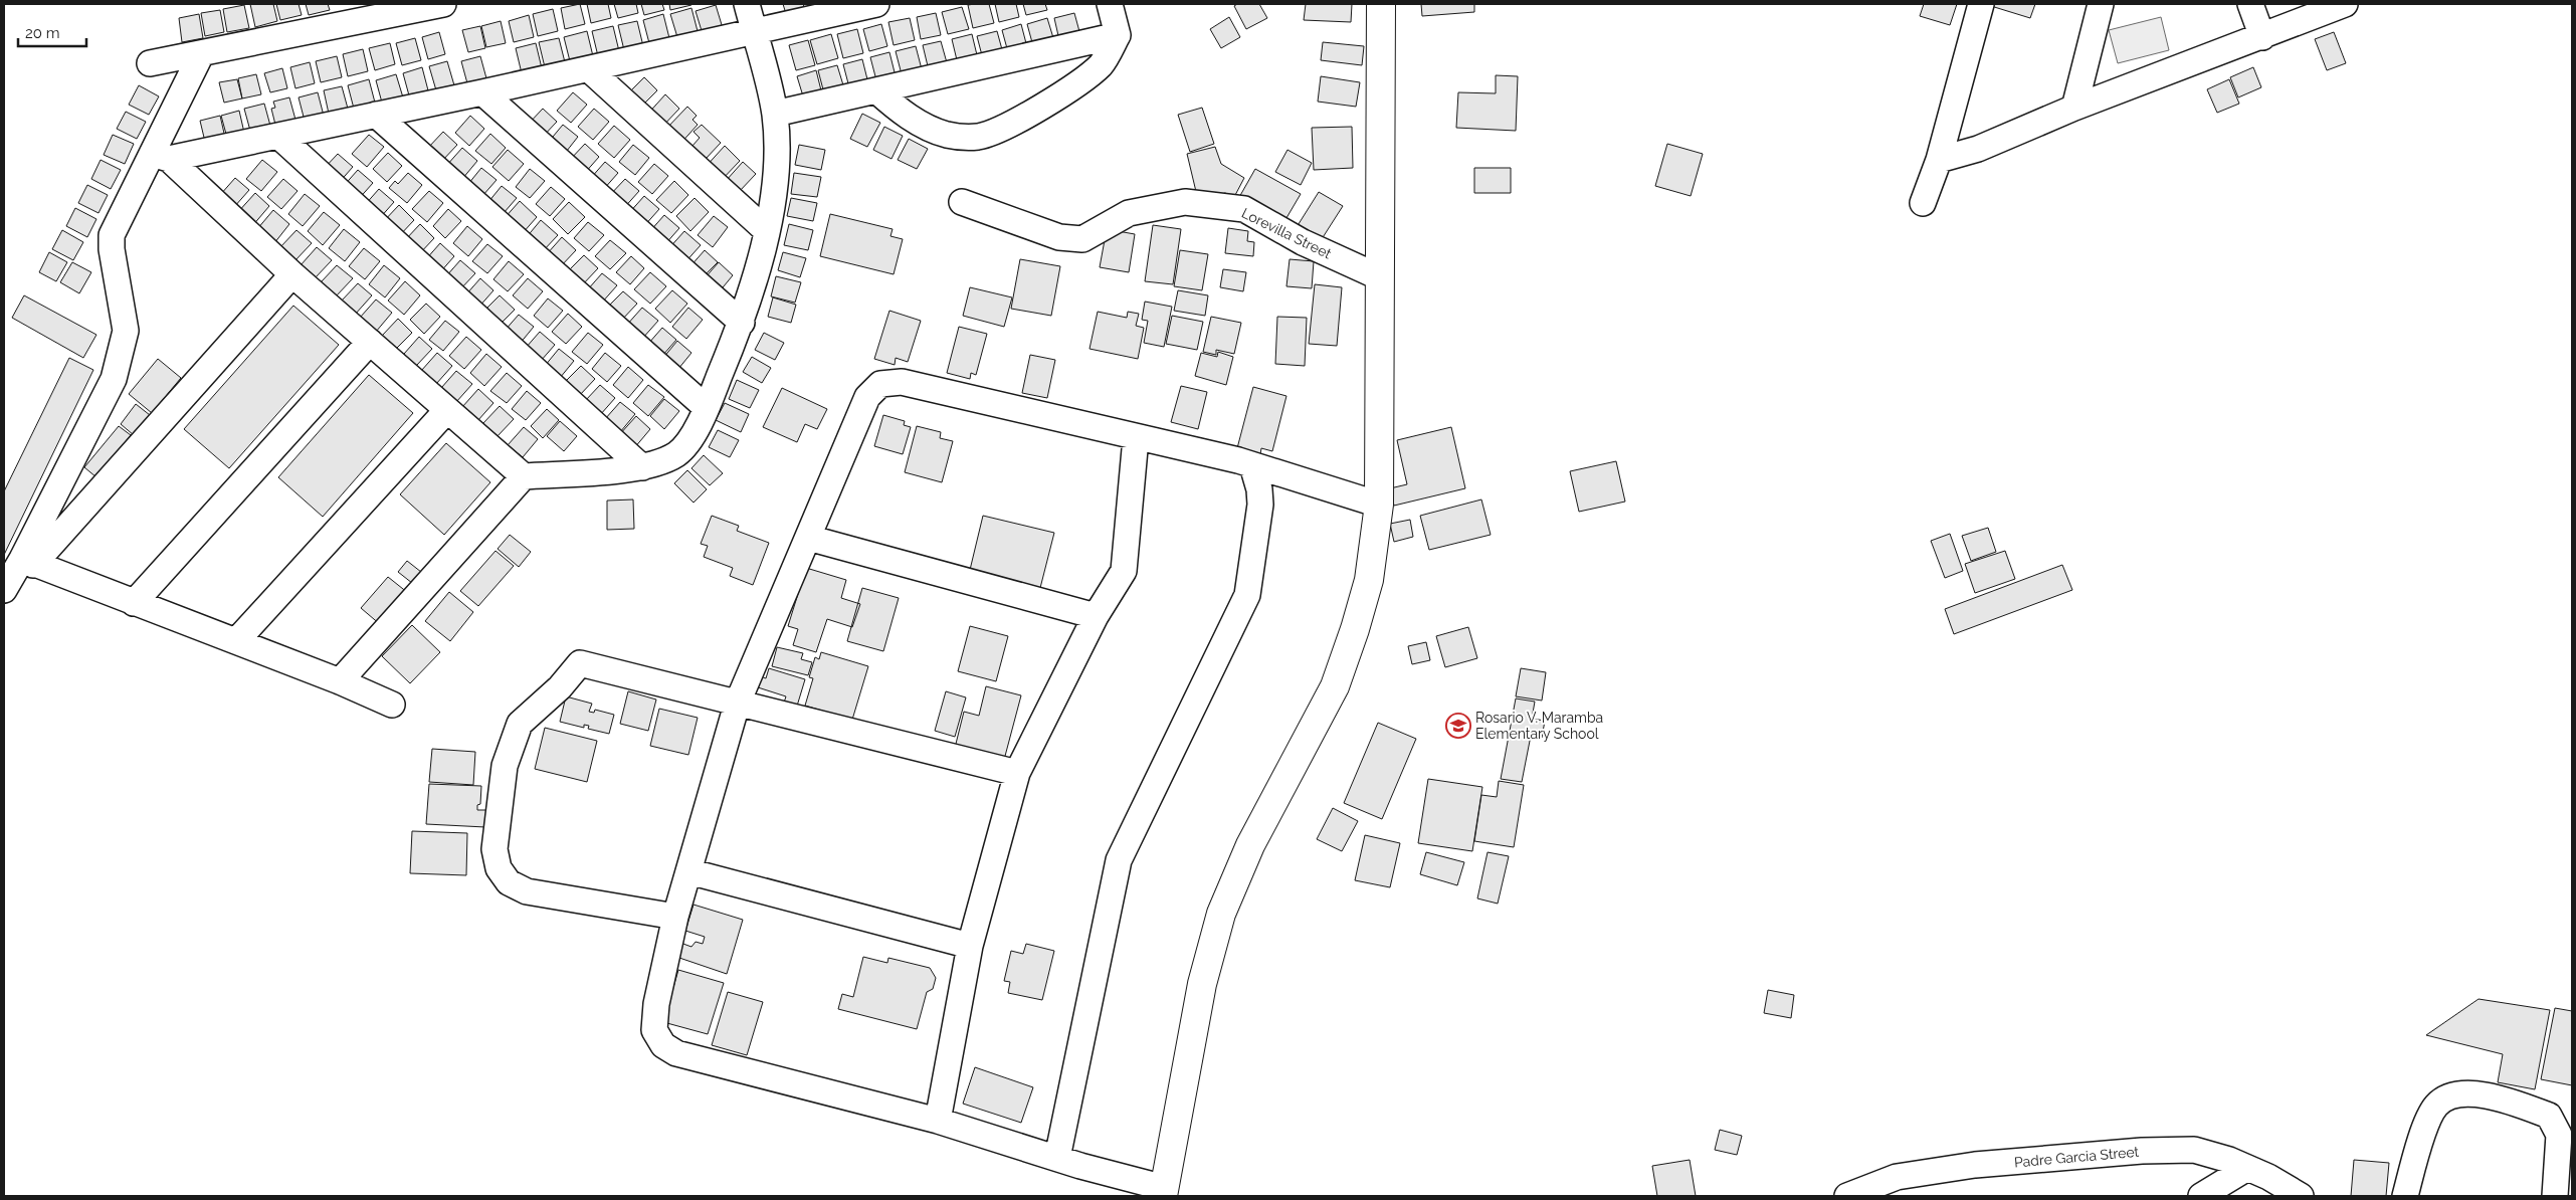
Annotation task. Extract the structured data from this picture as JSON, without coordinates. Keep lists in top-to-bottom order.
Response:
{
  "streets": {
    "street": ["Lorevilla Street", "Padre Garcia Street"]
  },
  "places": {
    "school or university": ["Rosario V. Maramba Elementary School"]
  },
  "scale_bar": "20 m"
}
